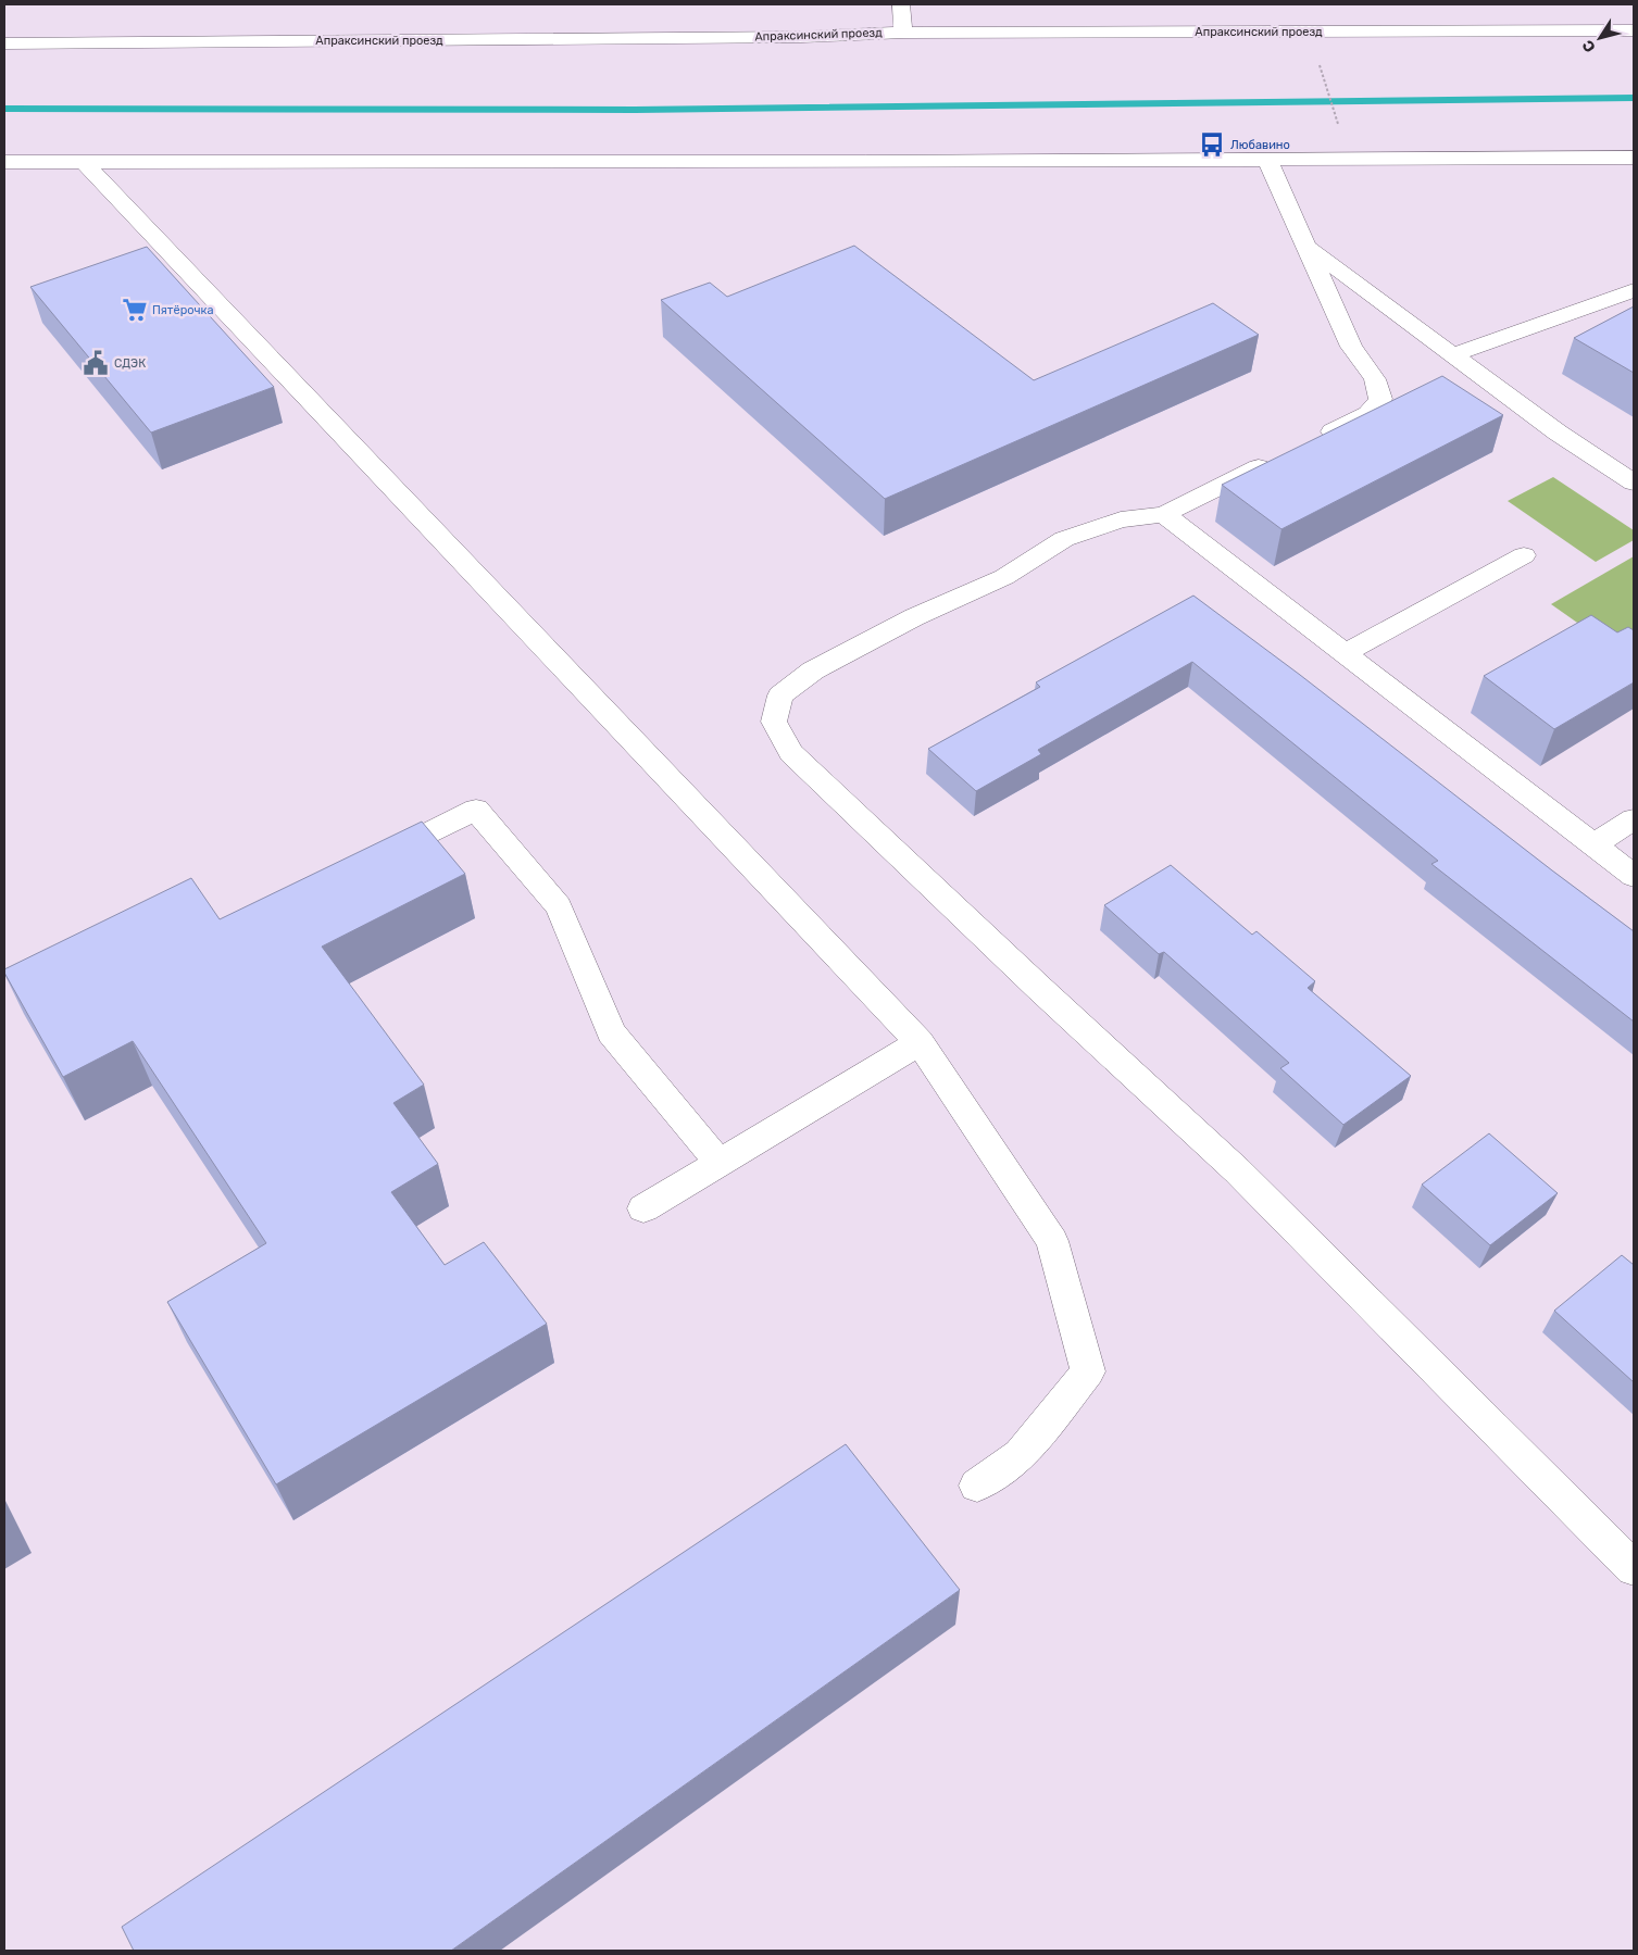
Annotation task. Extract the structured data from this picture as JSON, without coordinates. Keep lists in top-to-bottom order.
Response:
{
  "streets": {
    "street": ["Апраксинский проезд"]
  },
  "places": {
    "bus stop": ["Любавино"],
    "supermarket": ["Пятёрочка"],
    "public building": ["СДЭК"]
  },
  "north": "bottom left"
}
